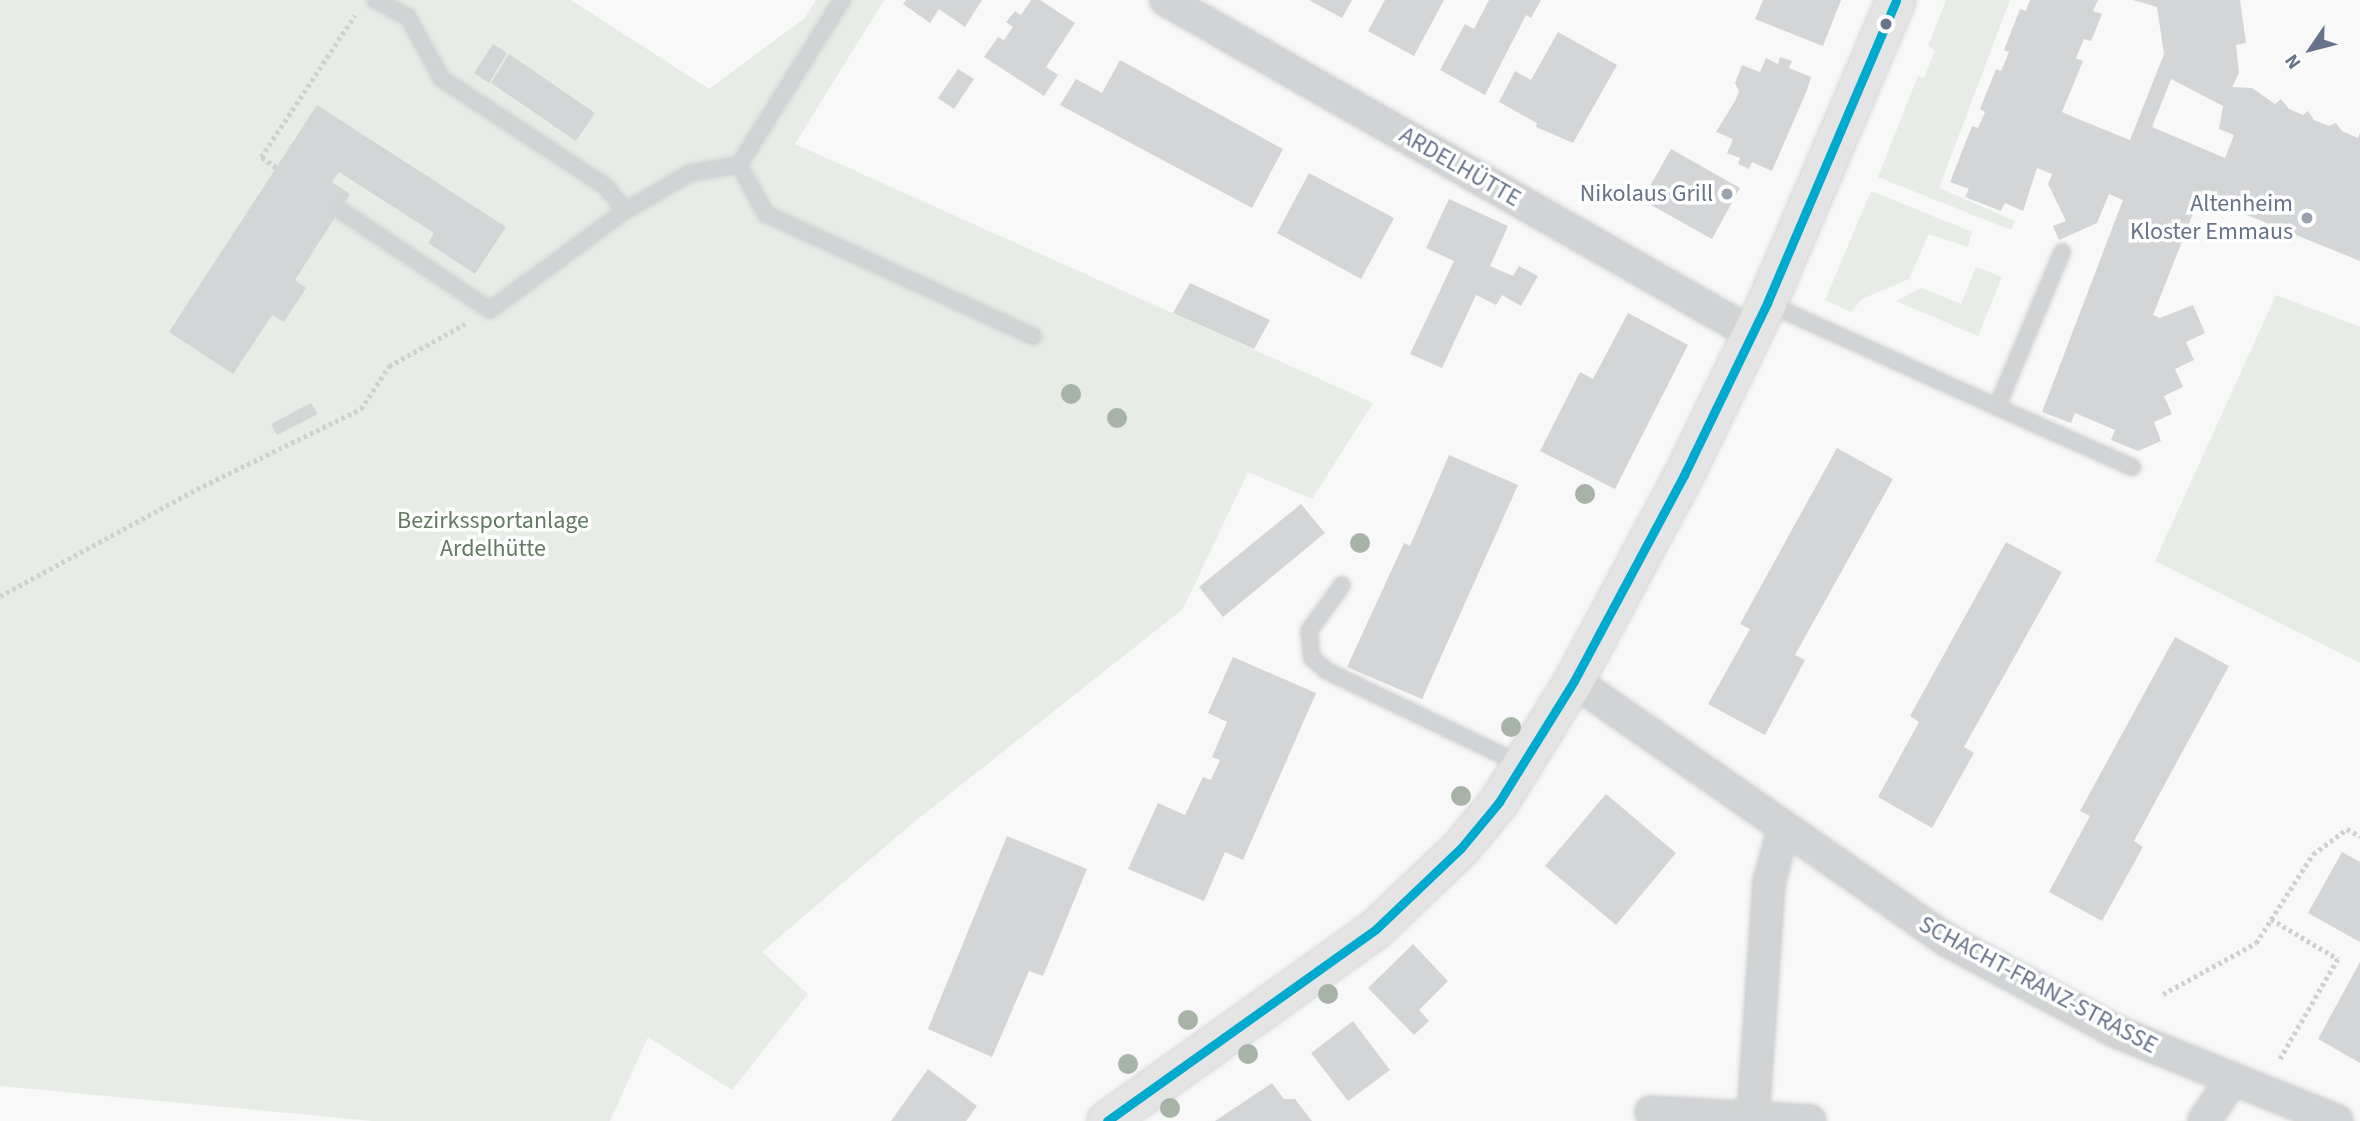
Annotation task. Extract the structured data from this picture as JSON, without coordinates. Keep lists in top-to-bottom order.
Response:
{
  "streets": {
    "street": ["ARDELHÜTTE", "SCHACHT-FRANZ-STRASSE"]
  },
  "parks": ["Bezirkssportanlage Ardelhütte"],
  "places": ["Nikolaus Grill", "Altenheim Kloster Emmaus"],
  "north": "bottom left"
}
